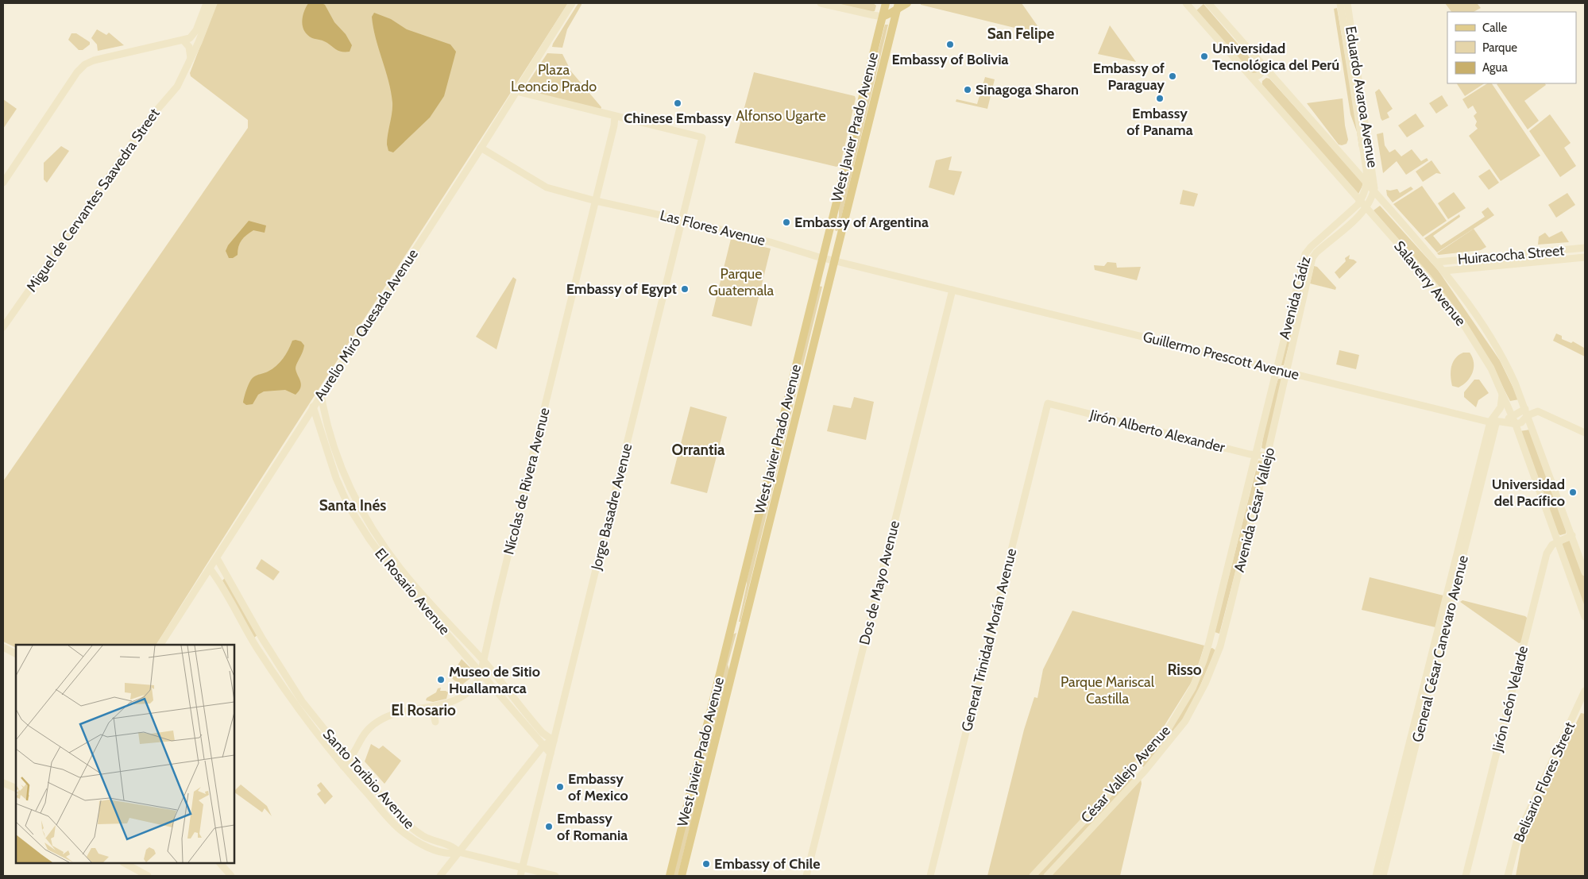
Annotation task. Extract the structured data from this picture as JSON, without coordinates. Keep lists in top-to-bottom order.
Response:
{
  "streets": {
    "main road": ["West Javier Prado Avenue"],
    "street": [
      "Eduardo Avaroa Avenue",
      "Miguel de Cervantes Saavedra Street",
      "Las Flores Avenue",
      "Huiracocha Street",
      "Salaverry Avenue",
      "Avenida Cádiz",
      "Aurelio Miró Quesada Avenue",
      "Guillermo Prescott Avenue",
      "Jirón Alberto Alexander",
      "Nícolas de Rivera Avenue",
      "Jorge Basadre Avenue",
      "Avenida César Vallejo",
      "Dos de Mayo Avenue",
      "El Rosario Avenue",
      "General Trinidad Morán Avenue",
      "General César Canevaro Avenue",
      "Jirón León Velarde",
      "César Vallejo Avenue",
      "Santo Toribio Avenue",
      "Belisario Flores Street"
    ]
  },
  "crossings": [
    ["Eduardo Avaroa Avenue", "Salaverry Avenue"],
    ["West Javier Prado Avenue", "Las Flores Avenue"],
    ["Las Flores Avenue", "Aurelio Miró Quesada Avenue"],
    ["Las Flores Avenue", "Guillermo Prescott Avenue"],
    ["Las Flores Avenue", "Nícolas de Rivera Avenue"],
    ["Las Flores Avenue", "Jorge Basadre Avenue"],
    ["Las Flores Avenue", "Dos de Mayo Avenue"],
    ["Huiracocha Street", "Salaverry Avenue"],
    ["Salaverry Avenue", "Avenida Cádiz"],
    ["Salaverry Avenue", "Jirón León Velarde"],
    ["Avenida Cádiz", "Guillermo Prescott Avenue"],
    ["Avenida Cádiz", "Avenida César Vallejo"],
    ["Aurelio Miró Quesada Avenue", "El Rosario Avenue"],
    ["Aurelio Miró Quesada Avenue", "Santo Toribio Avenue"],
    ["Guillermo Prescott Avenue", "Avenida César Vallejo"],
    ["Guillermo Prescott Avenue", "Dos de Mayo Avenue"],
    ["Guillermo Prescott Avenue", "General César Canevaro Avenue"],
    ["Jirón Alberto Alexander", "Avenida César Vallejo"],
    ["Jirón Alberto Alexander", "General Trinidad Morán Avenue"],
    ["Jirón Alberto Alexander", "César Vallejo Avenue"],
    ["Nícolas de Rivera Avenue", "Jorge Basadre Avenue"],
    ["Nícolas de Rivera Avenue", "El Rosario Avenue"],
    ["Nícolas de Rivera Avenue", "Santo Toribio Avenue"],
    ["Jorge Basadre Avenue", "El Rosario Avenue"],
    ["Jorge Basadre Avenue", "Santo Toribio Avenue"],
    ["Avenida César Vallejo", "César Vallejo Avenue"]
  ],
  "districts": [
    "San Felipe",
    "Orrantia",
    "Santa Inés",
    "Risso",
    "El Rosario"
  ],
  "parks": [
    "Plaza Leoncio Prado",
    "Alfonso Ugarte",
    "Parque Guatemala",
    "Parque Mariscal Castilla"
  ],
  "places": [
    "Embassy of Bolivia",
    "Universidad Tecnológica del Perú",
    "Embassy of Paraguay",
    "Sinagoga Sharon",
    "Embassy of Panama",
    "Chinese Embassy",
    "Embassy of Argentina",
    "Embassy of Egypt",
    "Universidad del Pacífico",
    "Museo de Sitio Huallamarca",
    "Embassy of Mexico",
    "Embassy of Romania",
    "Embassy of Chile"
  ],
  "legend": ["Calle", "Parque", "Agua"]
}
